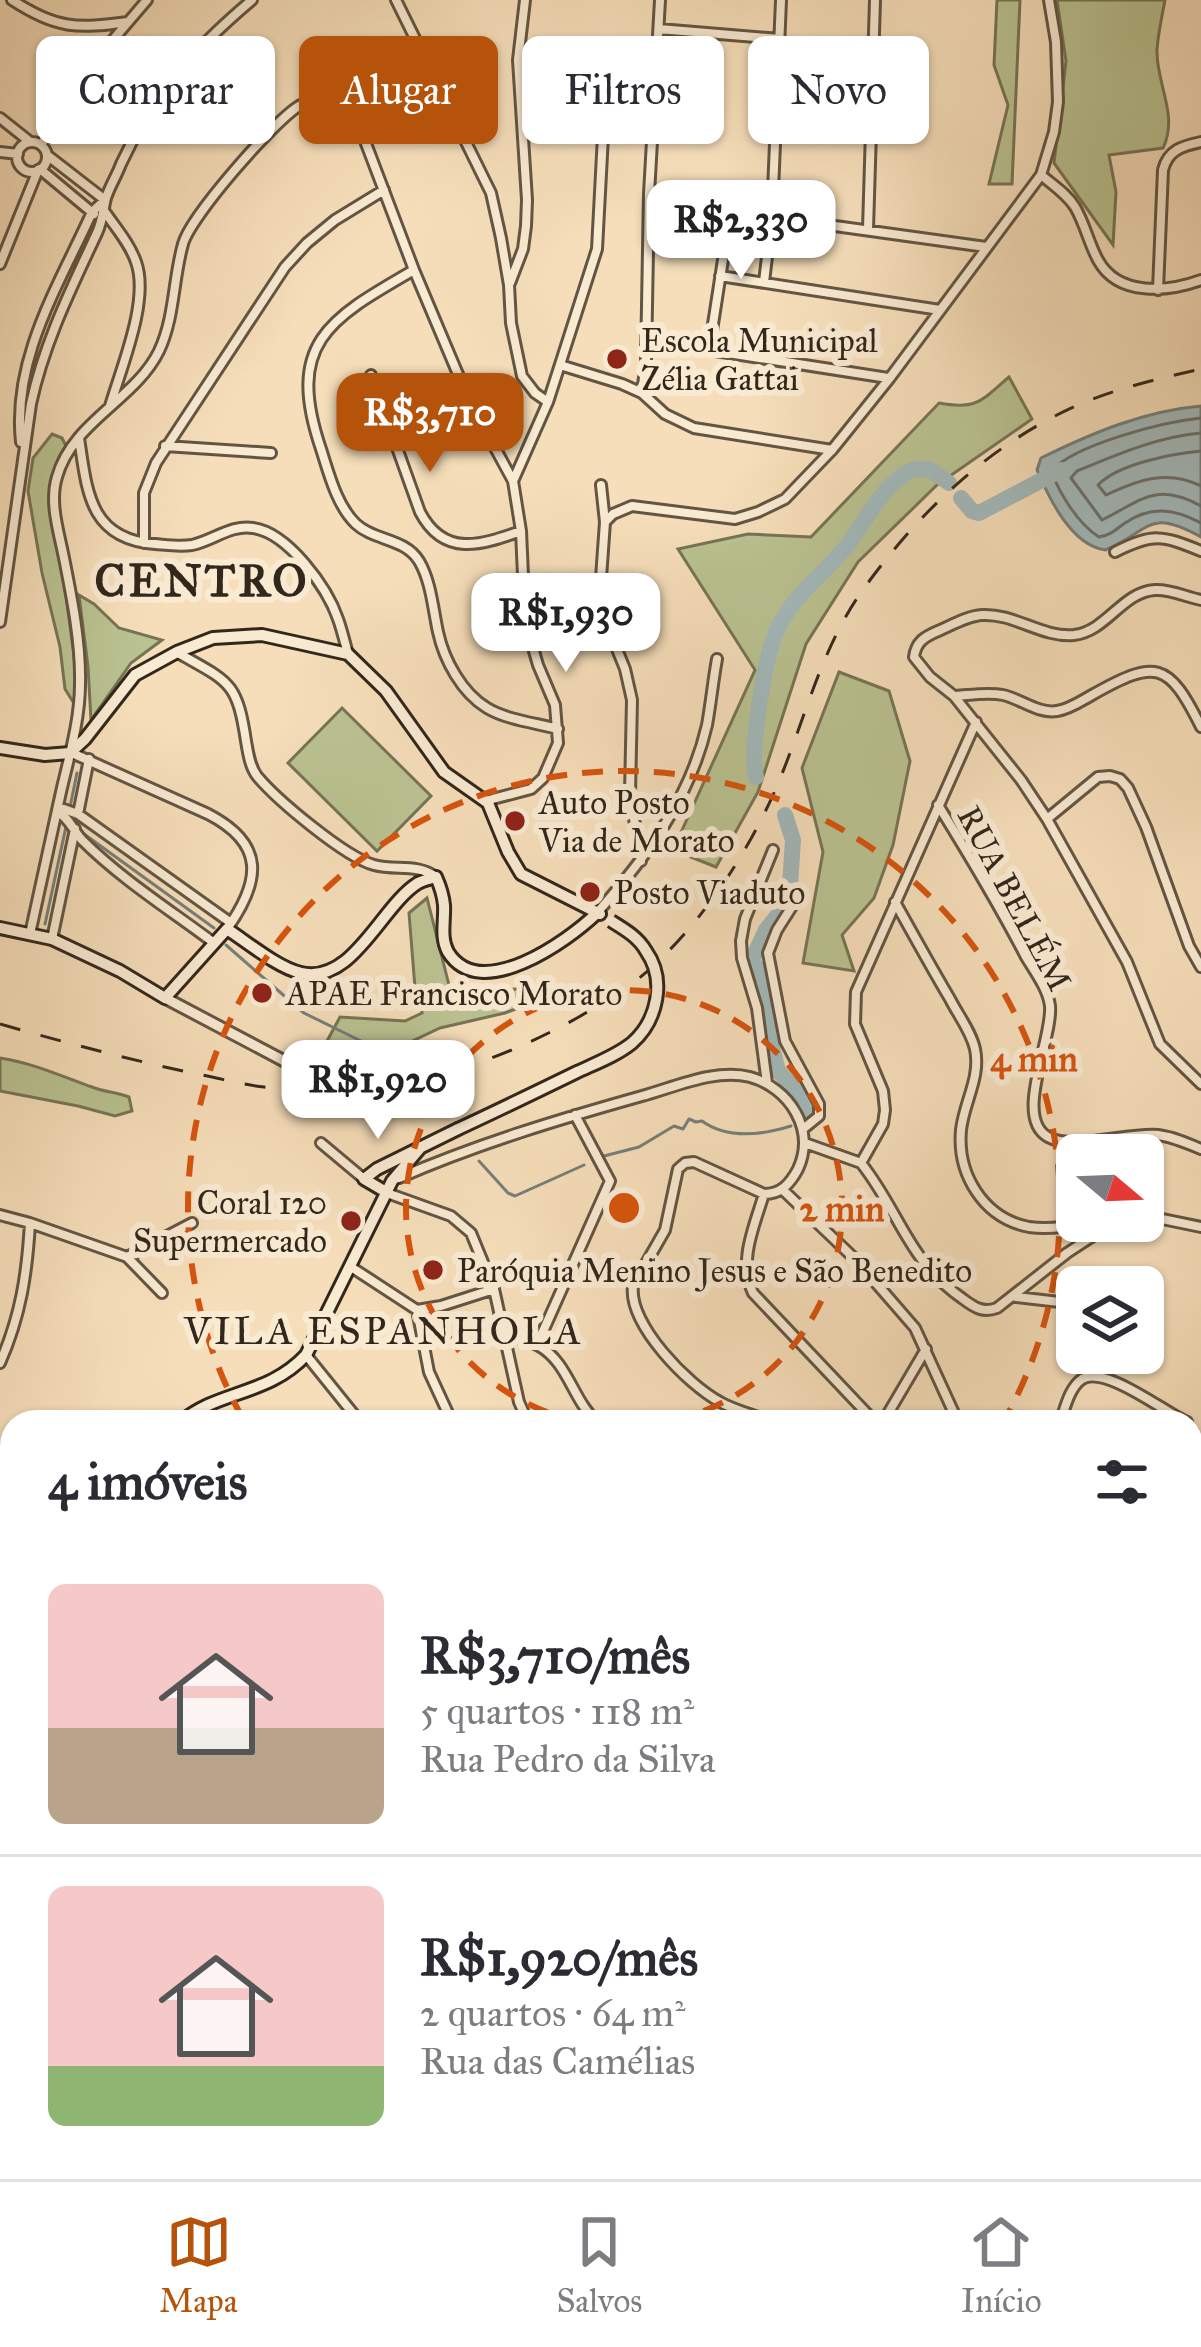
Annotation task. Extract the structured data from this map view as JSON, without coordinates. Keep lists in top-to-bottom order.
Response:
{
  "streets": {
    "street": ["RUA BELÉM"]
  },
  "districts": ["CENTRO", "VILA ESPANHOLA"],
  "places": [
    "Escola Municipal Zélia Gattai",
    "Auto Posto Via de Morato",
    "Posto Viaduto",
    "APAE Francisco Morato",
    "Coral 120 Supermercado",
    "Paróquia Menino Jesus e São Benedito"
  ],
  "north": "right",
  "page": {
    "chip": [
      "Comprar",
      "Alugar",
      "Filtros",
      "Novo"
    ],
    "price": [
      "R$2,330",
      "R$3,710",
      "R$1,930",
      "R$1,920"
    ],
    "heading": "4 imóveis",
    "list": [
      {
        "name": "R$3,710/mês",
        "note": "5 quartos · 118 m² · Rua Pedro da Silva"
      },
      {
        "name": "R$1,920/mês",
        "note": "2 quartos · 64 m² · Rua das Camélias"
      }
    ],
    "tabs": ["Mapa", "Salvos", "Início"]
  },
  "rings": ["4 min", "2 min"]
}
